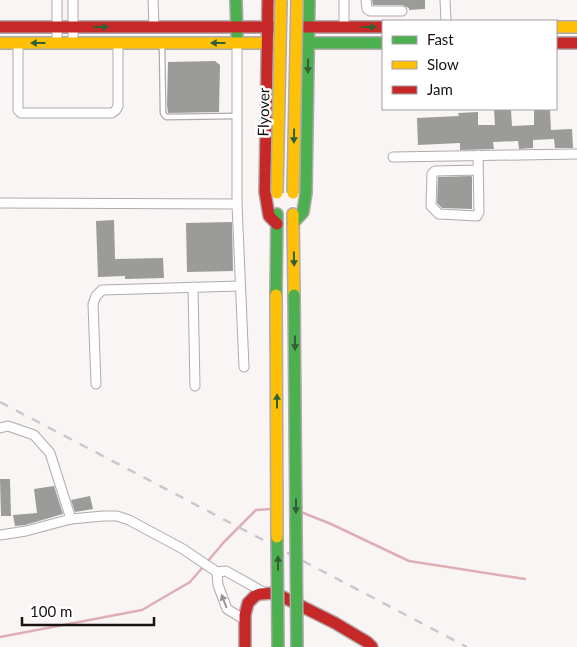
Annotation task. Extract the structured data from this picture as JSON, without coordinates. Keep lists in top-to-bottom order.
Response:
{
  "streets": {
    "main road": ["Flyover"]
  },
  "legend": ["Fast", "Slow", "Jam"],
  "scale_bar": "100 m"
}
